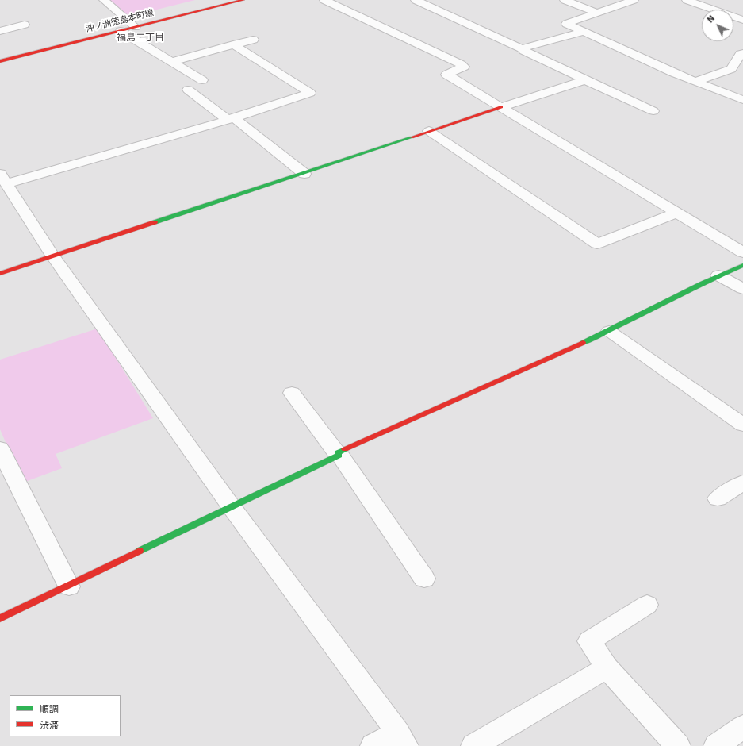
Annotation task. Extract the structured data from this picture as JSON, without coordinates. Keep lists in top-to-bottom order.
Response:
{
  "streets": {
    "street": ["沖ノ洲徳島本町線"]
  },
  "districts": ["福島二丁目"],
  "legend": ["順調", "渋滞"],
  "north": "top left"
}
